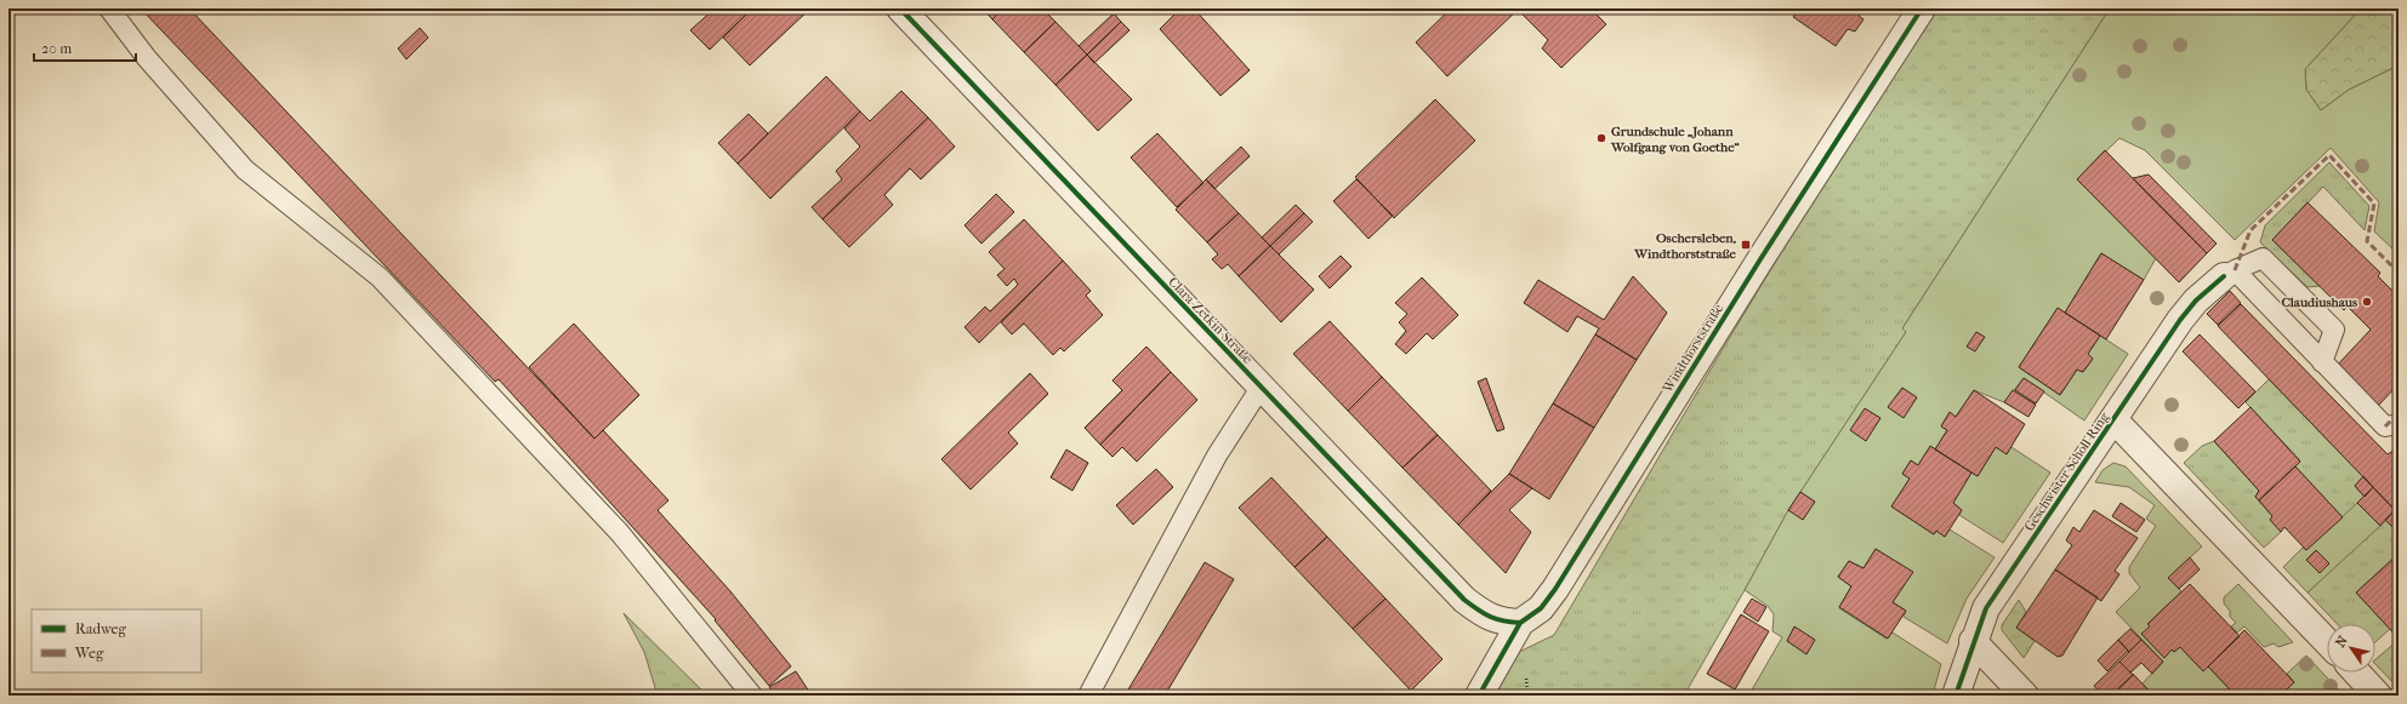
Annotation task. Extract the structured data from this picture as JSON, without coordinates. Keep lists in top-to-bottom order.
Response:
{
  "streets": {
    "street": ["Clara-Zetkin-Straße", "Windthorststraße", "Geschwister-Scholl-Ring"]
  },
  "crossings": [
    ["Clara-Zetkin-Straße", "Windthorststraße"]
  ],
  "places": {
    "other": ["Grundschule „Johann Wolfgang von Goethe“", "Claudiushaus"],
    "transit": ["Oschersleben, Windthorststraße"]
  },
  "legend": ["Radweg", "Weg"],
  "scale_bar": "20 m",
  "north": "top left"
}
